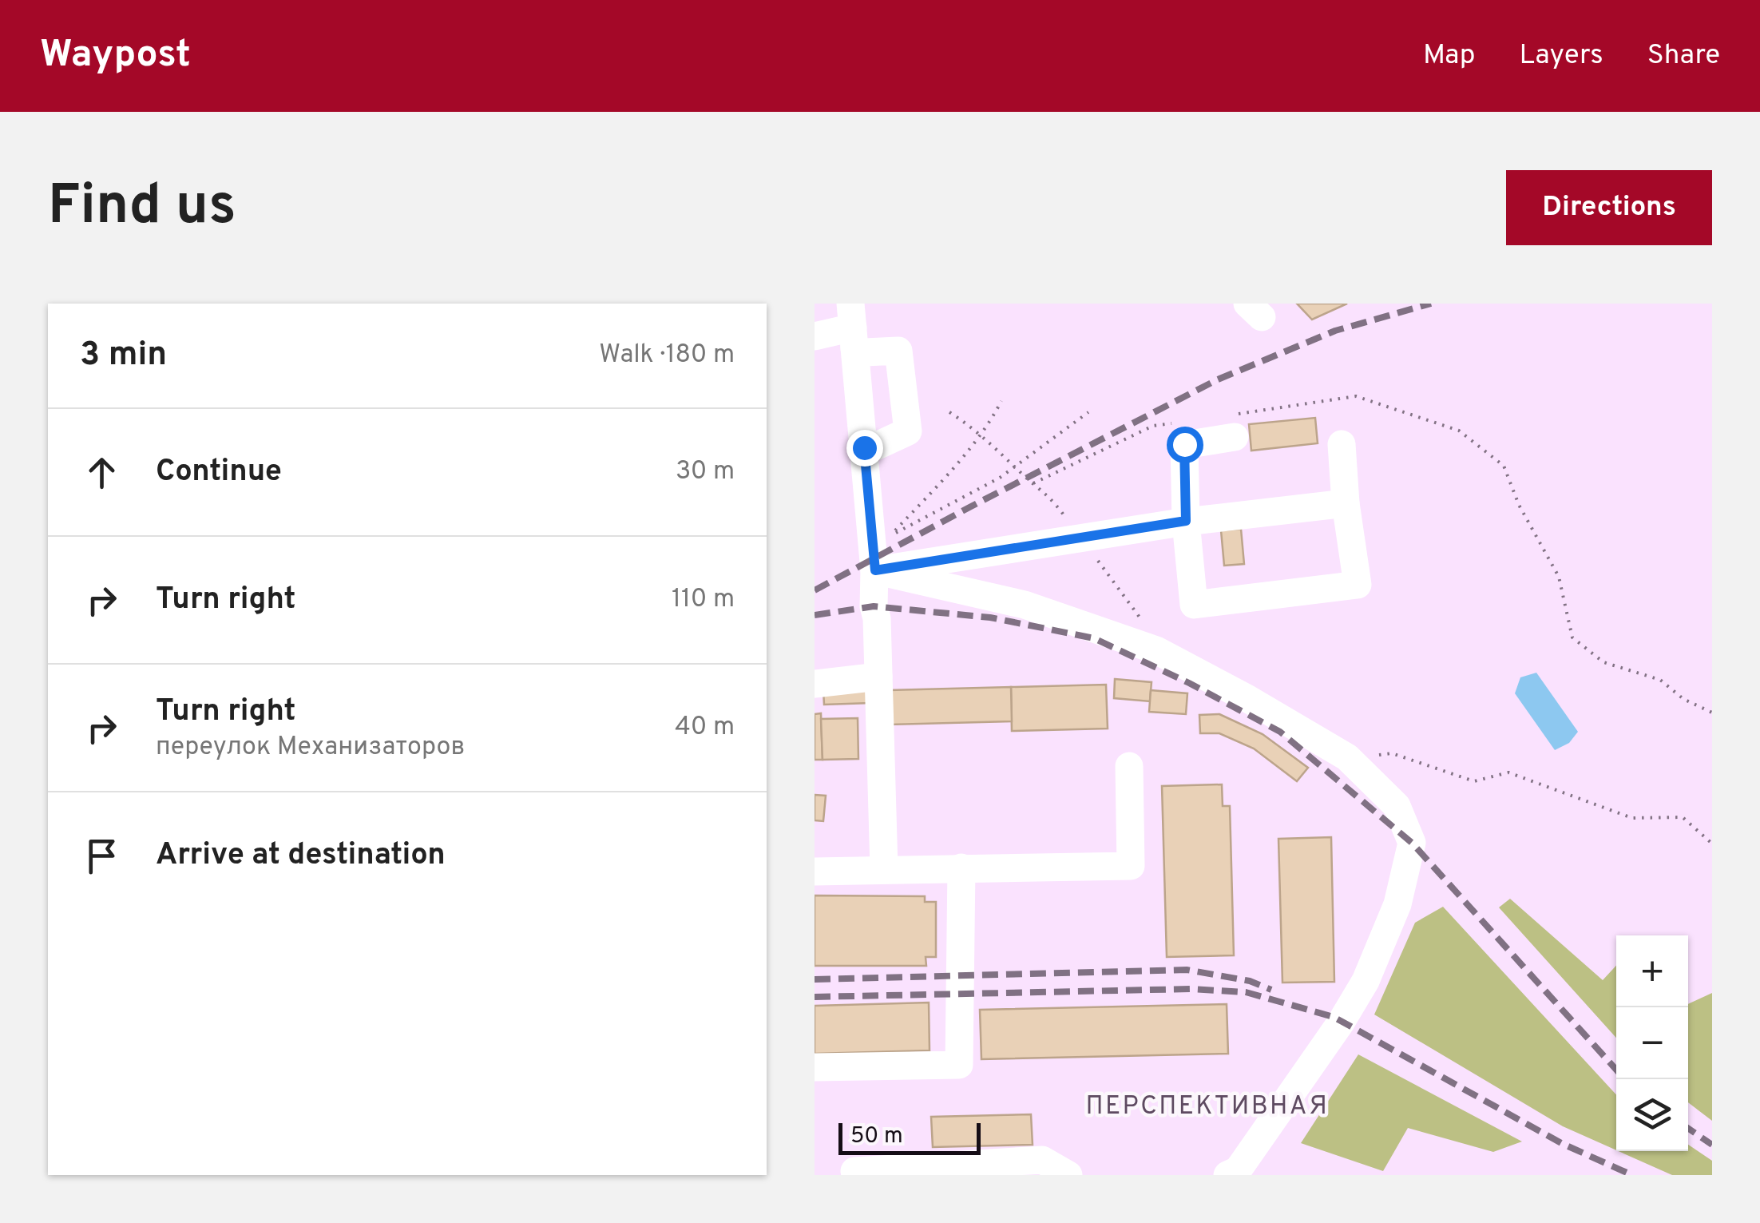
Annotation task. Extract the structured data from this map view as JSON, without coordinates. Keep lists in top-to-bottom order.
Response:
{
  "districts": ["ПЕРСПЕКТИВНАЯ"],
  "scale_bar": "50 m",
  "page": {
    "header": "Waypost",
    "nav": ["Map", "Layers", "Share"],
    "buttons": "Directions",
    "title": "Find us",
    "heading": ["3 min", "Walk · 180 m"],
    "list": [
      ["Continue", "30 m"],
      ["Turn right", "110 m"],
      ["Turn right", "переулок Механизаторов", "40 m"],
      "Arrive at destination"
    ],
    "map_buttons": ["+", "−"],
    "scale": "50 m"
  }
}
